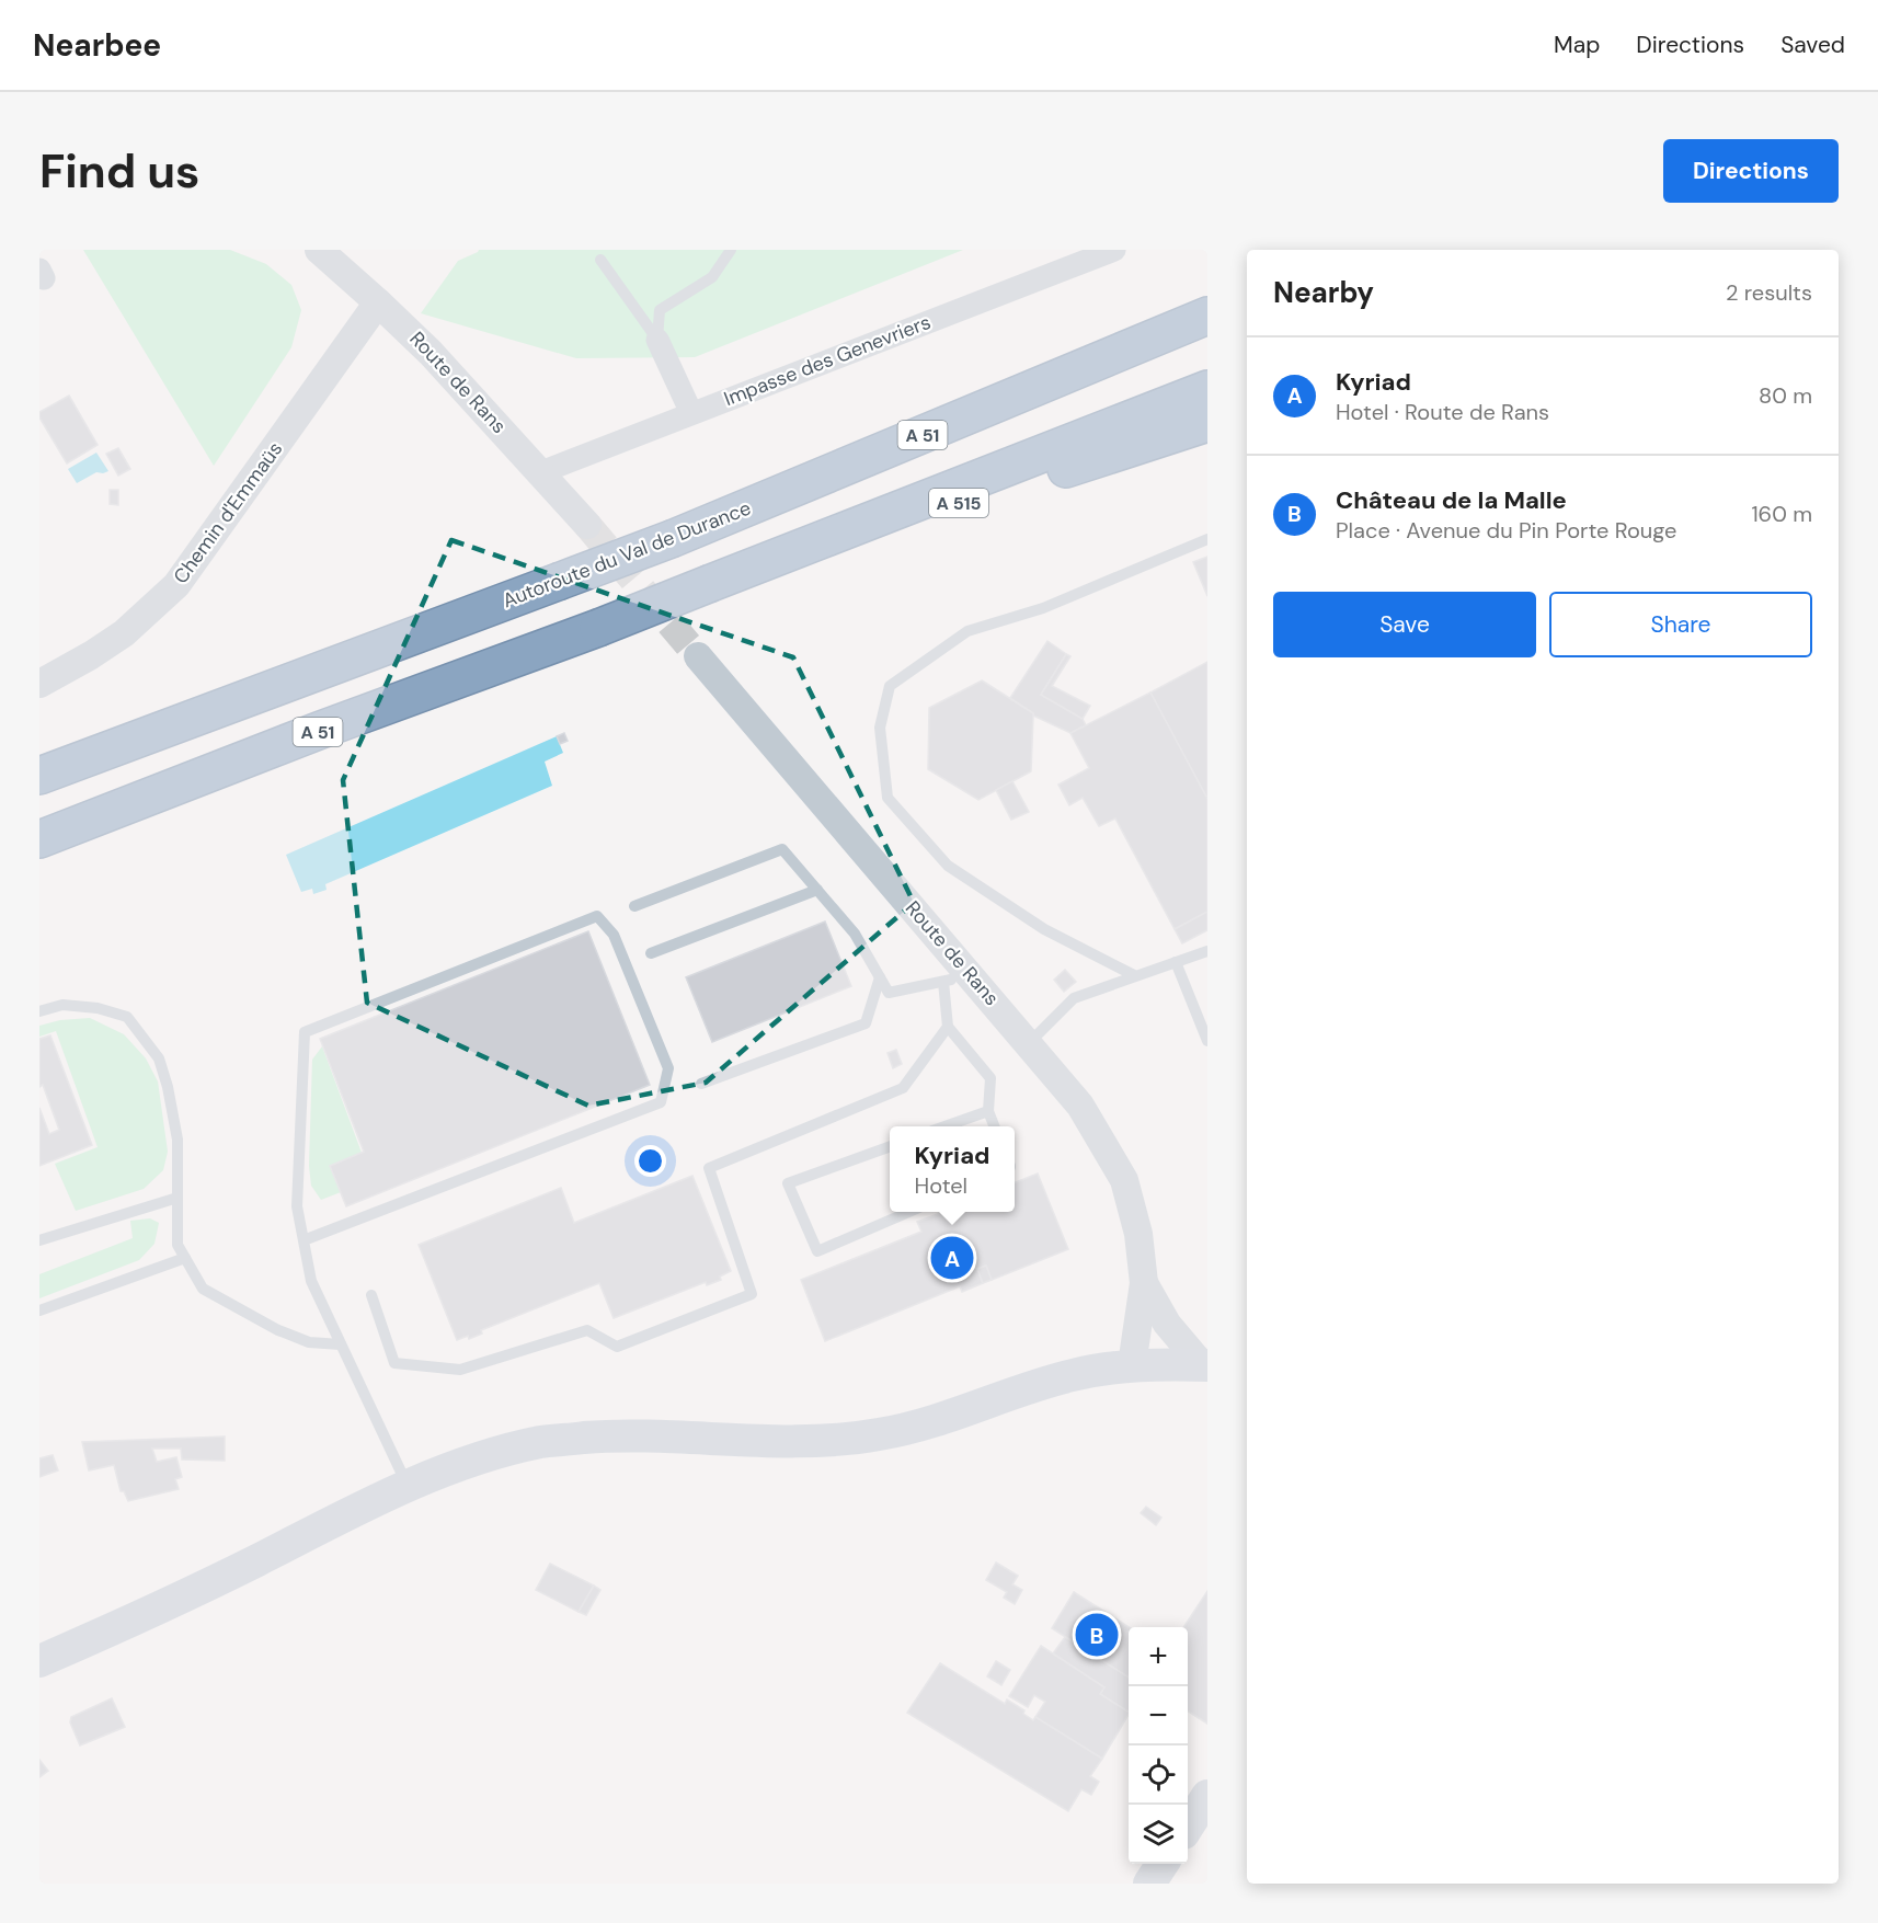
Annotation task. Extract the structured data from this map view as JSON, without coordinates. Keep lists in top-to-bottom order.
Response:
{
  "streets": {
    "highway": ["A 51", "A 515", "Autoroute du Val de Durance"],
    "street": ["Impasse des Genevriers", "Route de Rans", "Chemin d'Emmaüs"]
  },
  "crossings": [
    ["Impasse des Genevriers", "Route de Rans"],
    ["Route de Rans", "Chemin d'Emmaüs"],
    ["A 51", "A 515"]
  ],
  "page": {
    "header": "Nearbee",
    "nav": ["Map", "Directions", "Saved"],
    "buttons": [
      "Directions",
      ["Save", "Share"]
    ],
    "title": "Find us",
    "heading": ["Nearby", "2 results"],
    "list": [
      {
        "mark": "A",
        "name": "Kyriad",
        "note": "Hotel · Route de Rans",
        "value": "80 m"
      },
      {
        "mark": "B",
        "name": "Château de la Malle",
        "note": "Place · Avenue du Pin Porte Rouge",
        "value": "160 m"
      }
    ],
    "popup": ["Kyriad", "Hotel"],
    "pins": ["A", "B"],
    "map_buttons": ["+", "−"]
  }
}
